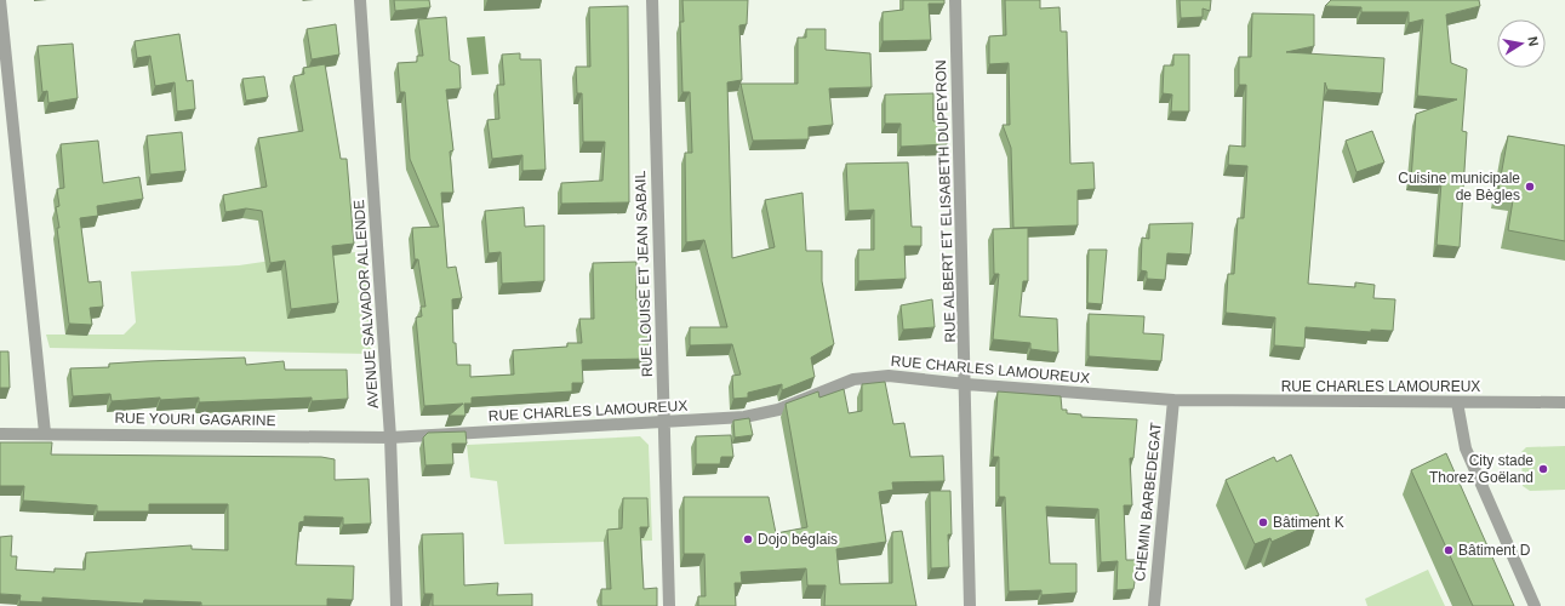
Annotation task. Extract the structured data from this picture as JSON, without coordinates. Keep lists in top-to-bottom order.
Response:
{
  "streets": {
    "street": [
      "RUE ALBERT ET ELISABETH DUPEYRON",
      "RUE LOUISE ET JEAN SABAIL",
      "AVENUE SALVADOR ALLENDE",
      "RUE CHARLES LAMOUREUX",
      "RUE YOURI GAGARINE",
      "CHEMIN BARBEDEGAT"
    ]
  },
  "crossings": [
    ["RUE ALBERT ET ELISABETH DUPEYRON", "RUE CHARLES LAMOUREUX"],
    ["RUE LOUISE ET JEAN SABAIL", "RUE CHARLES LAMOUREUX"],
    ["AVENUE SALVADOR ALLENDE", "RUE CHARLES LAMOUREUX"],
    ["AVENUE SALVADOR ALLENDE", "RUE YOURI GAGARINE"],
    ["RUE CHARLES LAMOUREUX", "RUE YOURI GAGARINE"],
    ["RUE CHARLES LAMOUREUX", "CHEMIN BARBEDEGAT"]
  ],
  "places": [
    "Cuisine municipale de Bègles",
    "City stade Thorez Goëland",
    "Bâtiment K",
    "Dojo béglais",
    "Bâtiment D"
  ],
  "north": "right"
}
